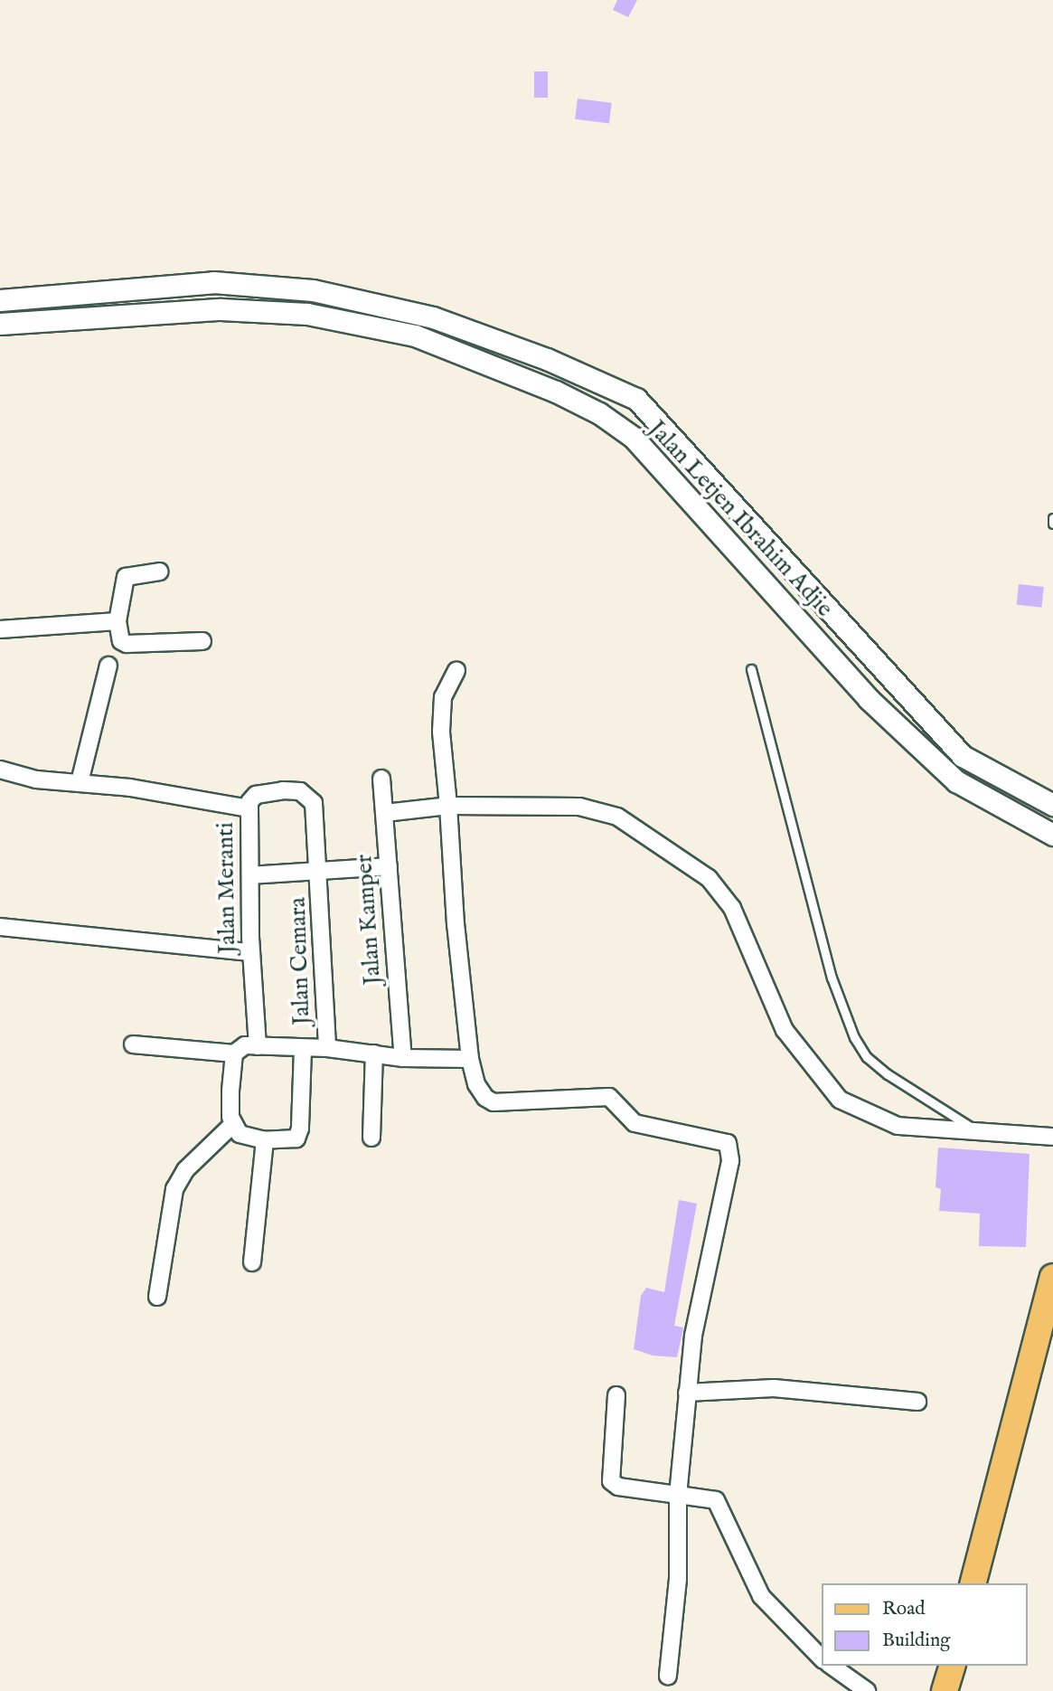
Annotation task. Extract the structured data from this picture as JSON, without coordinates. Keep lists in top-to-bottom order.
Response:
{
  "streets": {
    "street": [
      "Jalan Letjen Ibrahim Adjie",
      "Jalan Meranti",
      "Jalan Kamper",
      "Jalan Cemara"
    ]
  },
  "crossings": [
    ["Jalan Meranti", "Jalan Cemara"]
  ],
  "legend": ["Road", "Building"]
}
